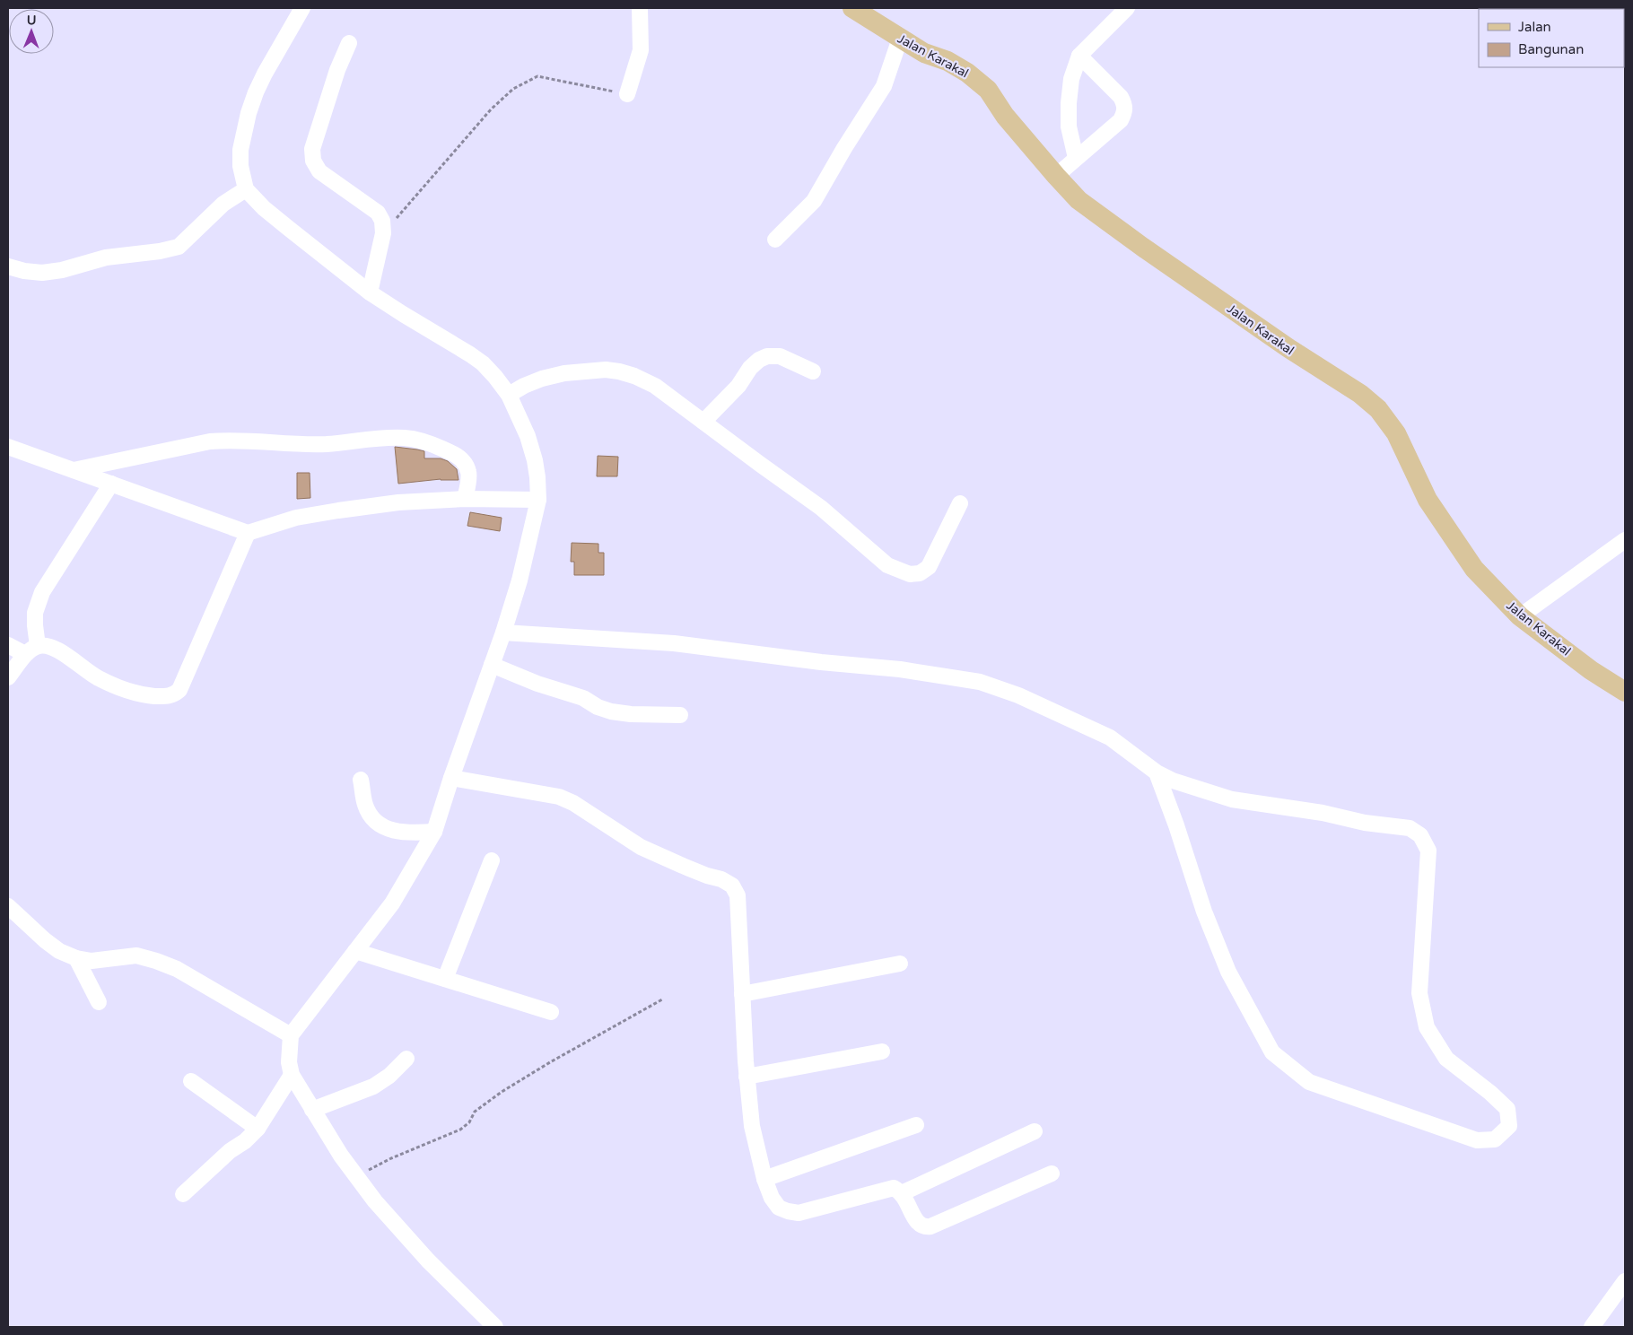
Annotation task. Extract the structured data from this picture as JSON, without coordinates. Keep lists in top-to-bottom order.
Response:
{
  "streets": {
    "main road": ["Jalan Karakal"]
  },
  "legend": ["Jalan", "Bangunan"],
  "north": "top"
}
